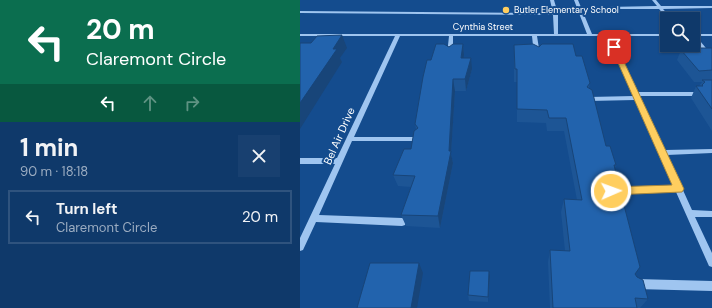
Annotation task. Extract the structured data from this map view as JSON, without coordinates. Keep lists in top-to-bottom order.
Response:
{
  "streets": {
    "street": ["Cynthia Street", "Bel Air Drive"]
  },
  "crossings": [
    ["Cynthia Street", "Bel Air Drive"]
  ],
  "places": ["Butler Elementary School"],
  "page": {
    "turn": ["20 m", "Claremont Circle"],
    "heading": ["1 min", "90 m · 18:18"],
    "list": [
      {
        "name": "Turn left",
        "note": "Claremont Circle",
        "value": "20 m"
      }
    ]
  }
}
